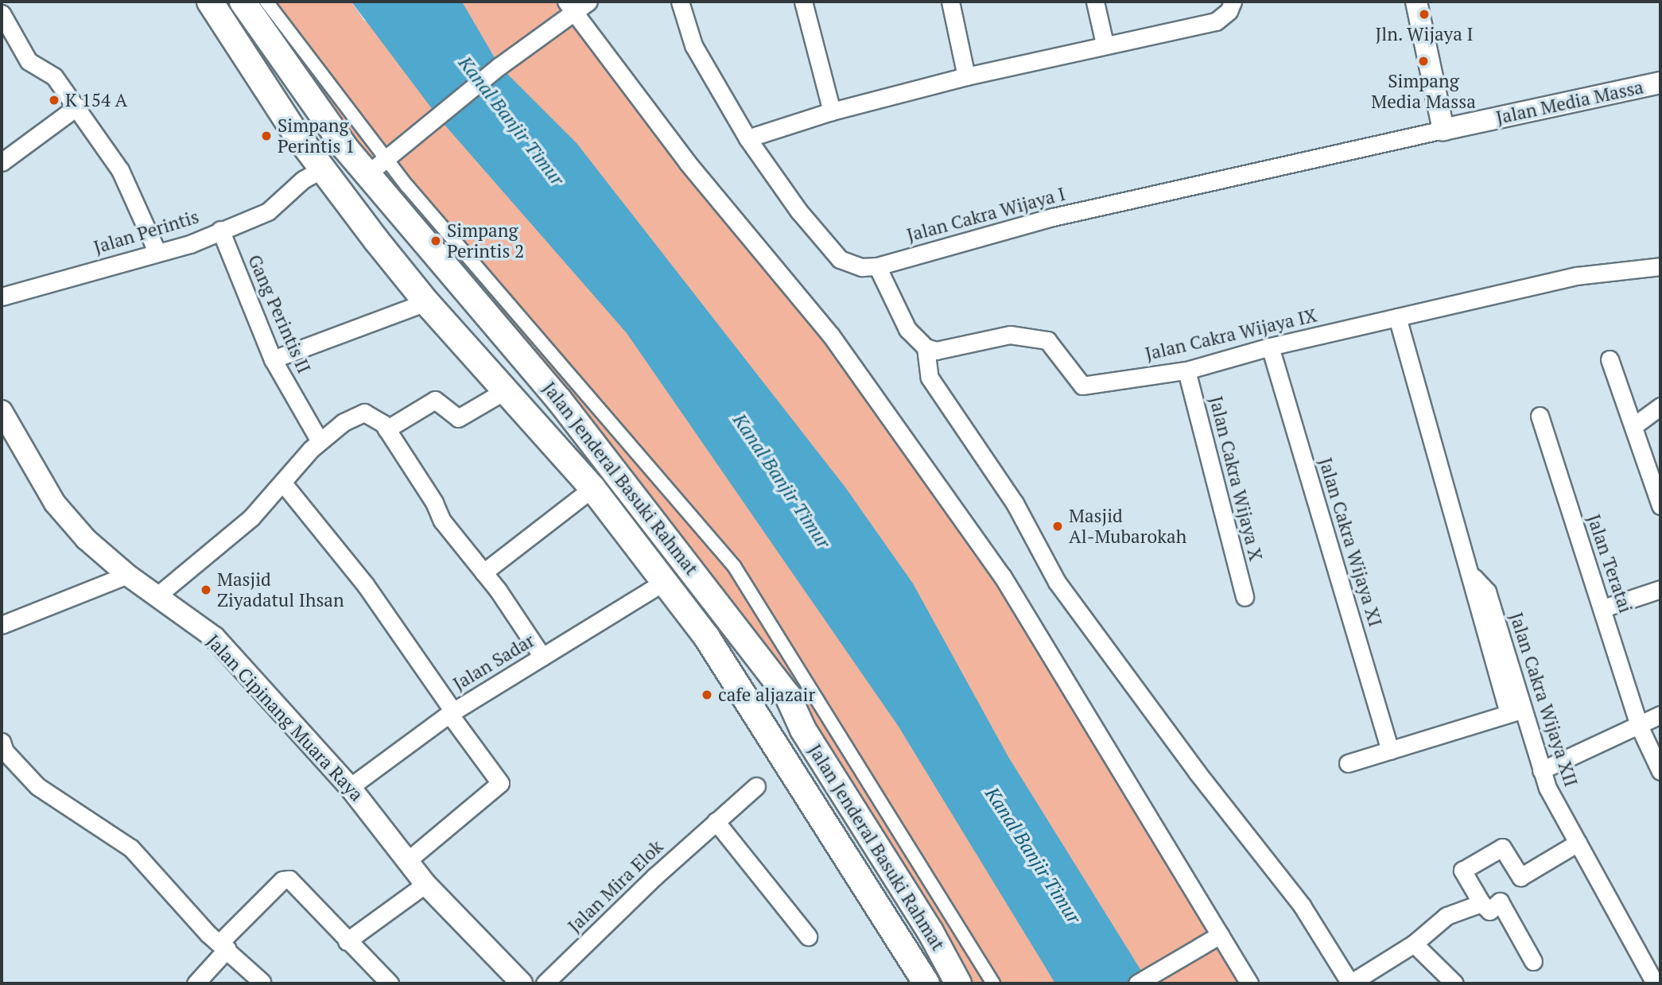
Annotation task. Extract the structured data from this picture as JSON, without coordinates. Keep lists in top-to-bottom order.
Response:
{
  "streets": {
    "main road": ["Jalan Jenderal Basuki Rahmat"],
    "street": [
      "Jalan Media Massa",
      "Jalan Cakra Wijaya I",
      "Jalan Perintis",
      "Gang Perintis II",
      "Jalan Cakra Wijaya IX",
      "Jalan Cakra Wijaya X",
      "Jalan Cakra Wijaya XI",
      "Jalan Teratai",
      "Jalan Sadar",
      "Jalan Cakra Wijaya XII",
      "Jalan Cipinang Muara Raya",
      "Jalan Mira Elok"
    ]
  },
  "crossings": [
    ["Jalan Media Massa", "Jalan Cakra Wijaya I"],
    ["Jalan Perintis", "Gang Perintis II"],
    ["Jalan Perintis", "Jalan Jenderal Basuki Rahmat"],
    ["Jalan Cakra Wijaya IX", "Jalan Cakra Wijaya X"],
    ["Jalan Cakra Wijaya IX", "Jalan Cakra Wijaya XI"],
    ["Jalan Cakra Wijaya IX", "Jalan Cakra Wijaya XII"],
    ["Jalan Jenderal Basuki Rahmat", "Jalan Sadar"],
    ["Jalan Sadar", "Jalan Cipinang Muara Raya"]
  ],
  "water": ["Kanal Banjir Timur"],
  "places": [
    "Jln. Wijaya I",
    "Simpang Media Massa",
    "K 154 A",
    "Simpang Perintis 1",
    "Simpang Perintis 2",
    "Masjid Al-Mubarokah",
    "Masjid Ziyadatul Ihsan",
    "cafe aljazair"
  ]
}
